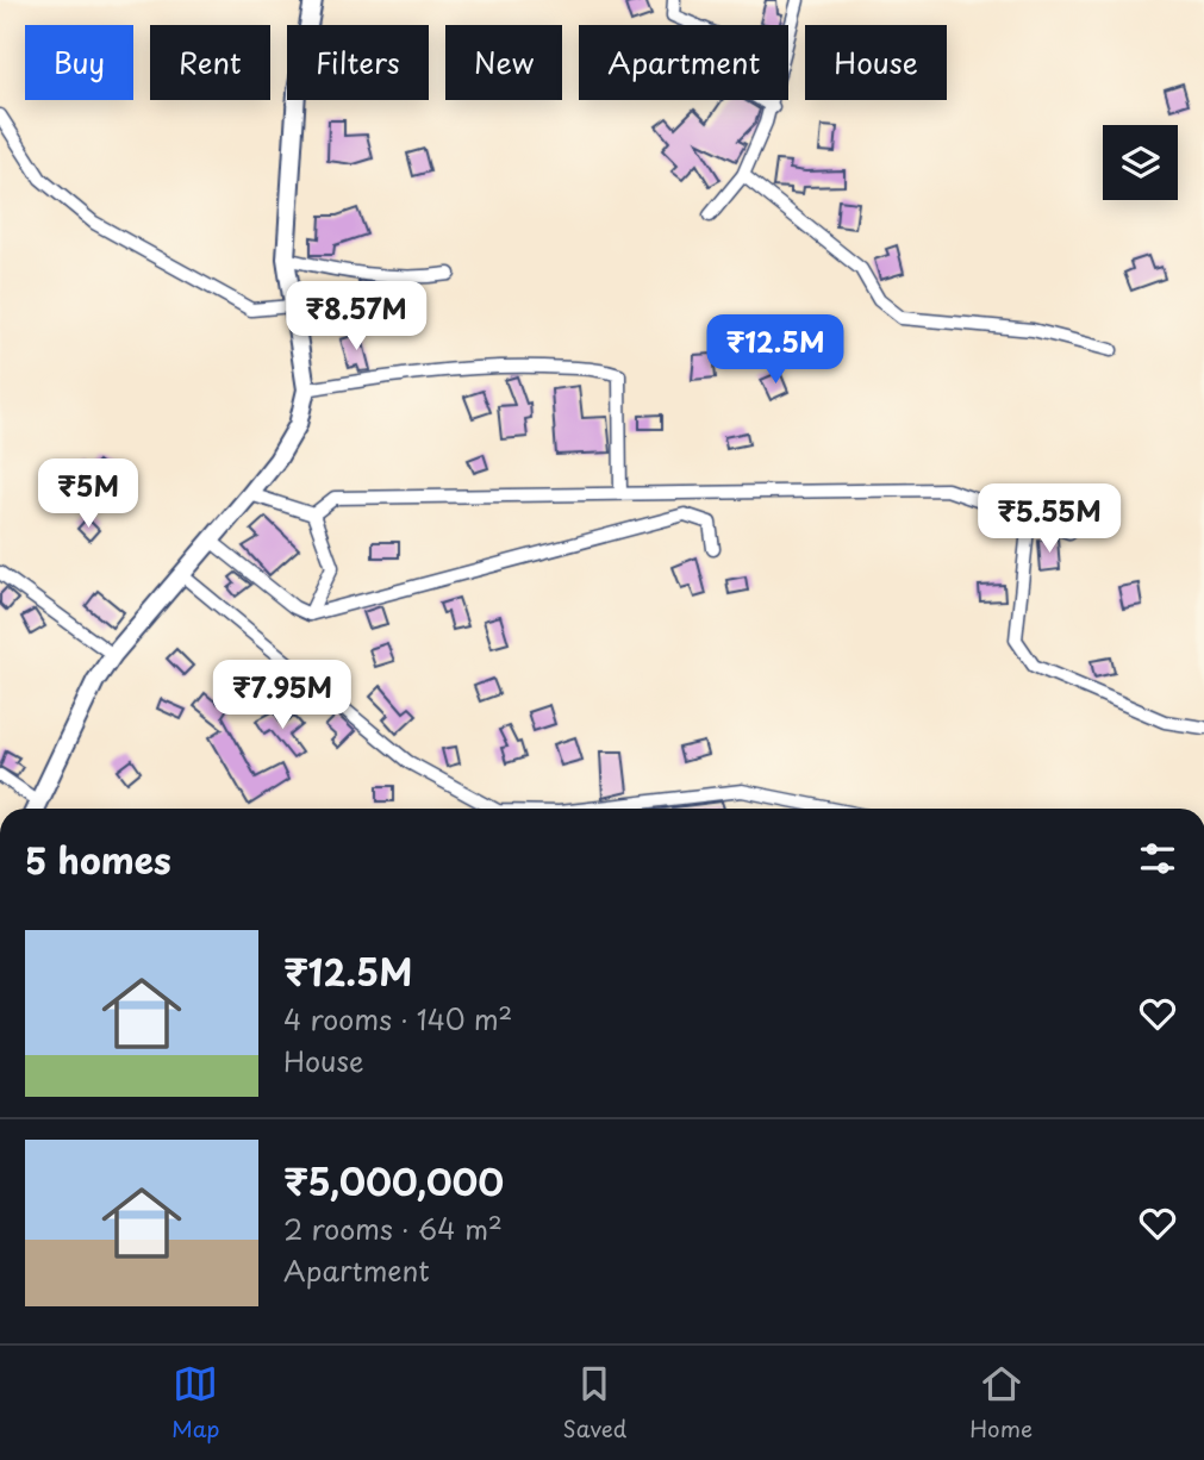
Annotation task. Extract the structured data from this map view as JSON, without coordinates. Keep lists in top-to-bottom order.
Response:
{
  "page": {
    "chip": [
      "Buy",
      "Rent",
      "Filters",
      "New",
      "Apartment",
      "House"
    ],
    "price": [
      "₹8.57M",
      "₹12.5M",
      "₹5M",
      "₹5.55M",
      "₹7.95M"
    ],
    "heading": "5 homes",
    "list": [
      {
        "name": "₹12.5M",
        "note": "4 rooms · 140 m² · House"
      },
      {
        "name": "₹5,000,000",
        "note": "2 rooms · 64 m² · Apartment"
      }
    ],
    "tabs": ["Map", "Saved", "Home"]
  }
}
